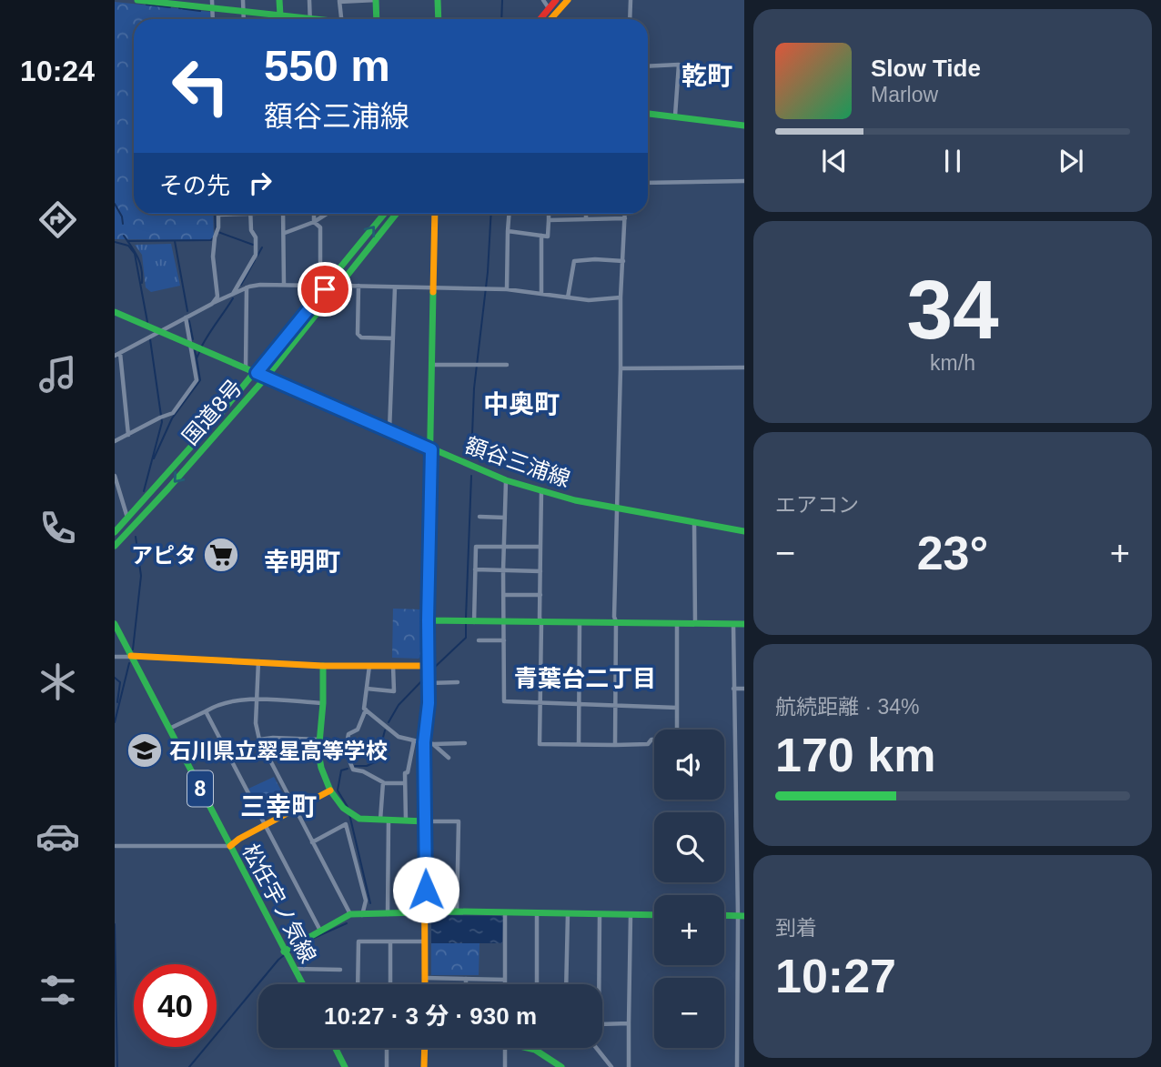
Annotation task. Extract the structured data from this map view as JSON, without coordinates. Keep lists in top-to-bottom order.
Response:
{
  "streets": {
    "main road": [
      "国道8号",
      "額谷三浦線",
      "8",
      "松任宇ノ気線"
    ]
  },
  "crossings": [
    ["国道8号", "額谷三浦線"]
  ],
  "districts": [
    "乾町",
    "中奥町",
    "幸明町",
    "青葉台二丁目",
    "三幸町"
  ],
  "places": {
    "supermarket": ["アピタ"],
    "school or university": ["石川県立翠星高等学校"]
  },
  "page": {
    "tabs": "10:24",
    "turn": ["550 m", "額谷三浦線"],
    "song": ["Slow Tide", "Marlow"],
    "then": "その先",
    "tile": [
      ["34", "km/h"],
      "エアコン",
      ["航続距離 · 34%", "170 km"],
      ["到着", "10:27"]
    ],
    "heat": ["−", "23°", "+"],
    "map_buttons": ["+", "−"],
    "limit": "40",
    "trip": "10:27 · 3 分 · 930 m"
  }
}
